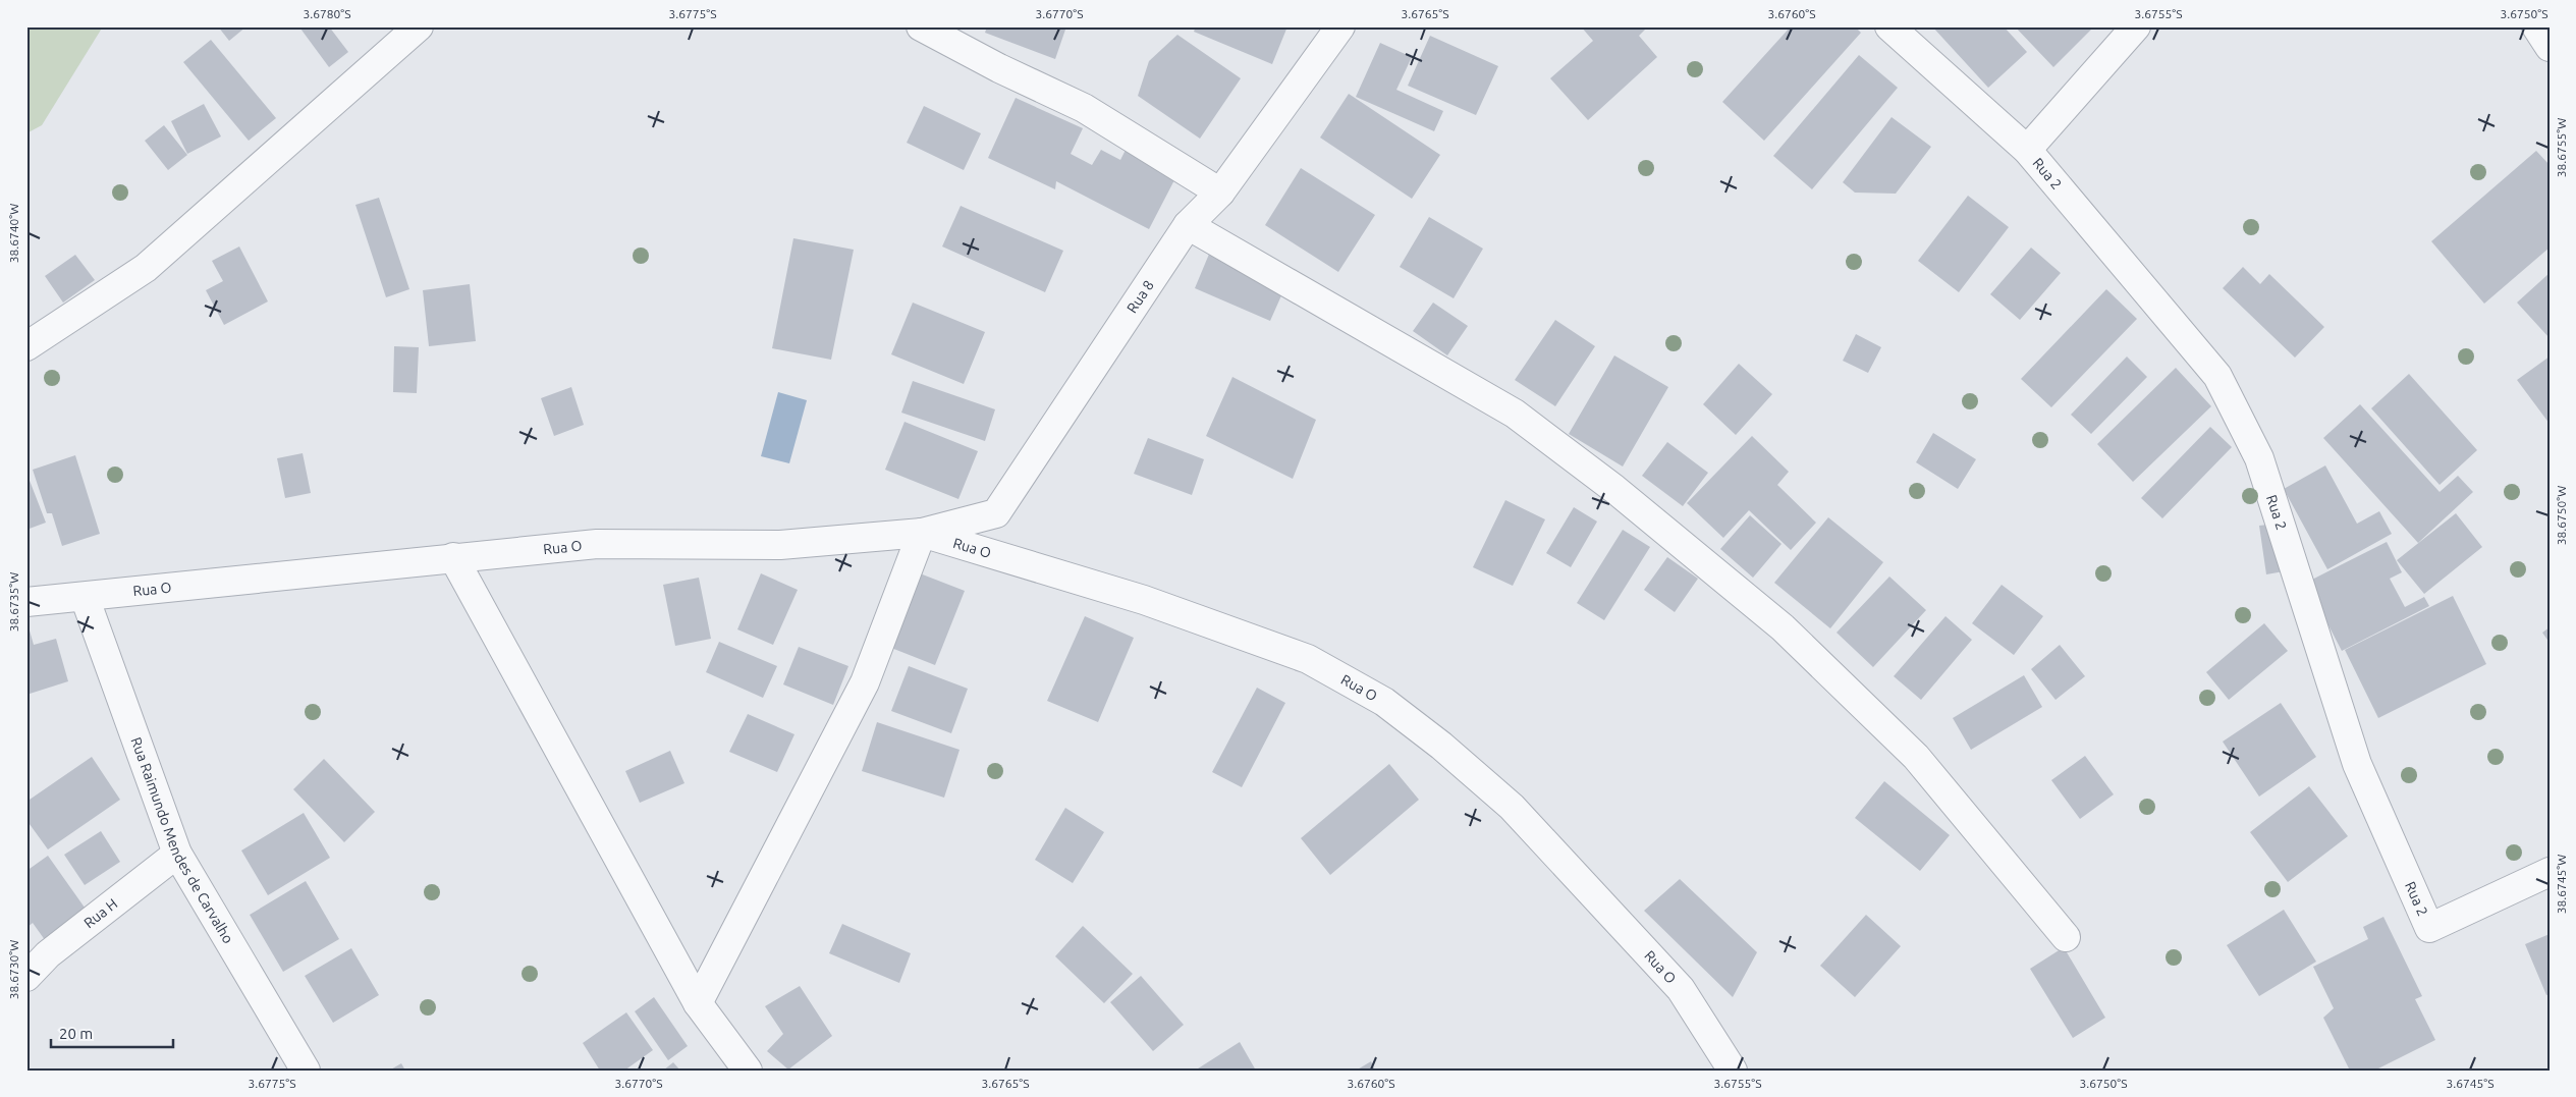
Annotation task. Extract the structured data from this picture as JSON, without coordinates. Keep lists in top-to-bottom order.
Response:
{
  "streets": {
    "street": [
      "Rua 2",
      "Rua 8",
      "Rua O",
      "Rua Raimundo Mendes de Carvalho",
      "Rua H"
    ]
  },
  "crossings": [
    ["Rua 8", "Rua O"],
    ["Rua O", "Rua Raimundo Mendes de Carvalho"],
    ["Rua Raimundo Mendes de Carvalho", "Rua H"]
  ],
  "scale_bar": "20 m",
  "coordinates": [
    "3.6780°S",
    "3.6775°S",
    "3.6770°S",
    "3.6765°S",
    "3.6760°S",
    "3.6755°S",
    "3.6750°S",
    "38.6755°W",
    "38.6740°W",
    "38.6750°W",
    "38.6735°W",
    "38.6745°W",
    "38.6730°W",
    "3.6745°S"
  ]
}
